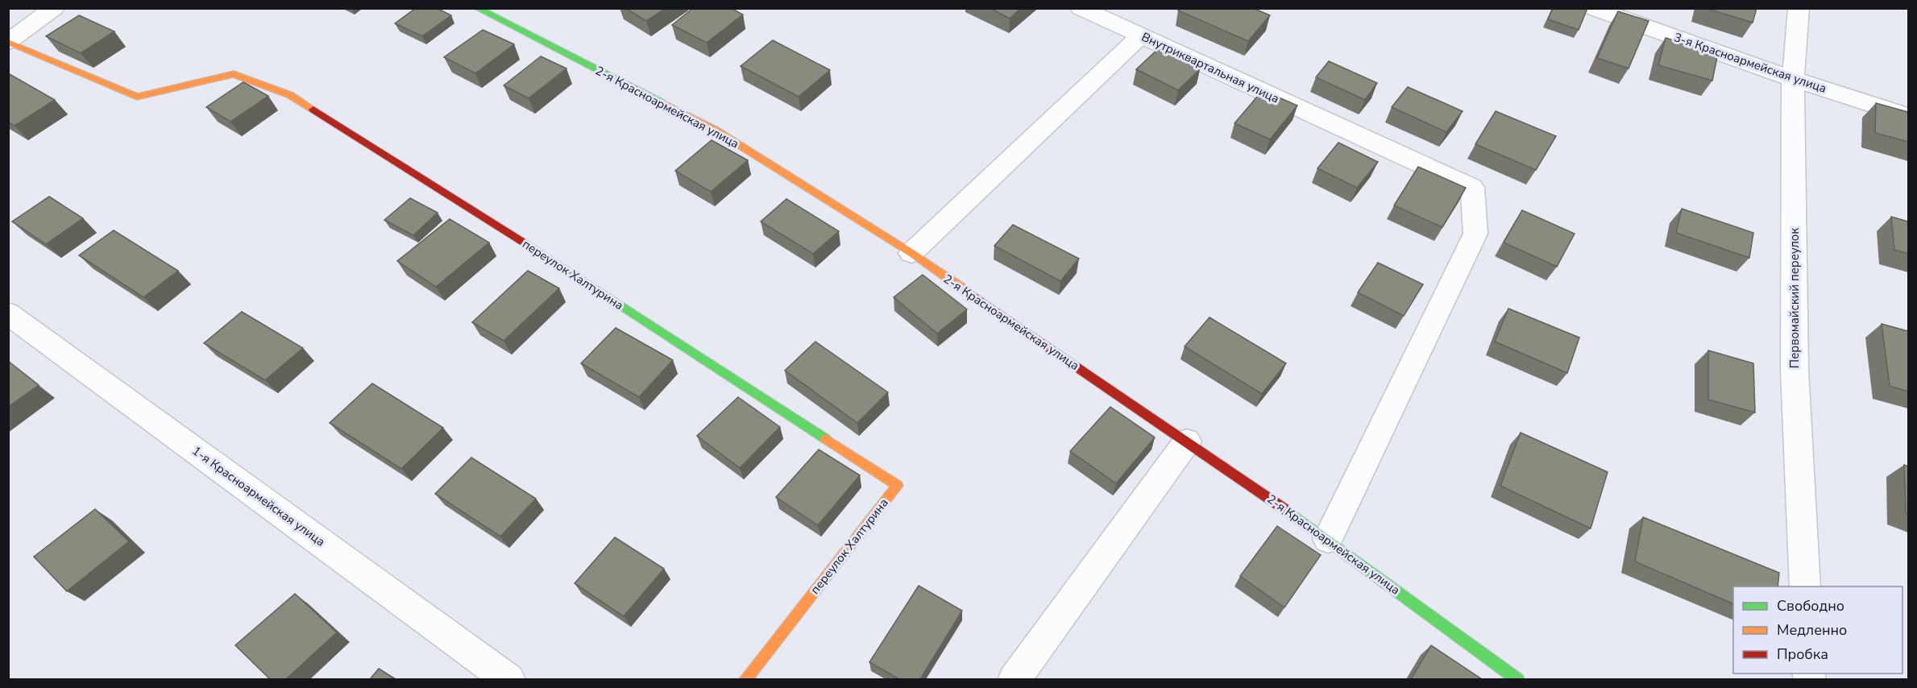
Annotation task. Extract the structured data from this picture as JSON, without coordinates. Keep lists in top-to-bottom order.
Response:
{
  "streets": {
    "street": [
      "3-я Красноармейская улица",
      "Внутриквартальная улица",
      "2-я Красноармейская улица",
      "переулок Халтурина",
      "Первомайский переулок",
      "1-я Красноармейская улица"
    ]
  },
  "crossings": [
    ["3-я Красноармейская улица", "Первомайский переулок"],
    ["Внутриквартальная улица", "2-я Красноармейская улица"]
  ],
  "legend": ["Свободно", "Медленно", "Пробка"]
}
